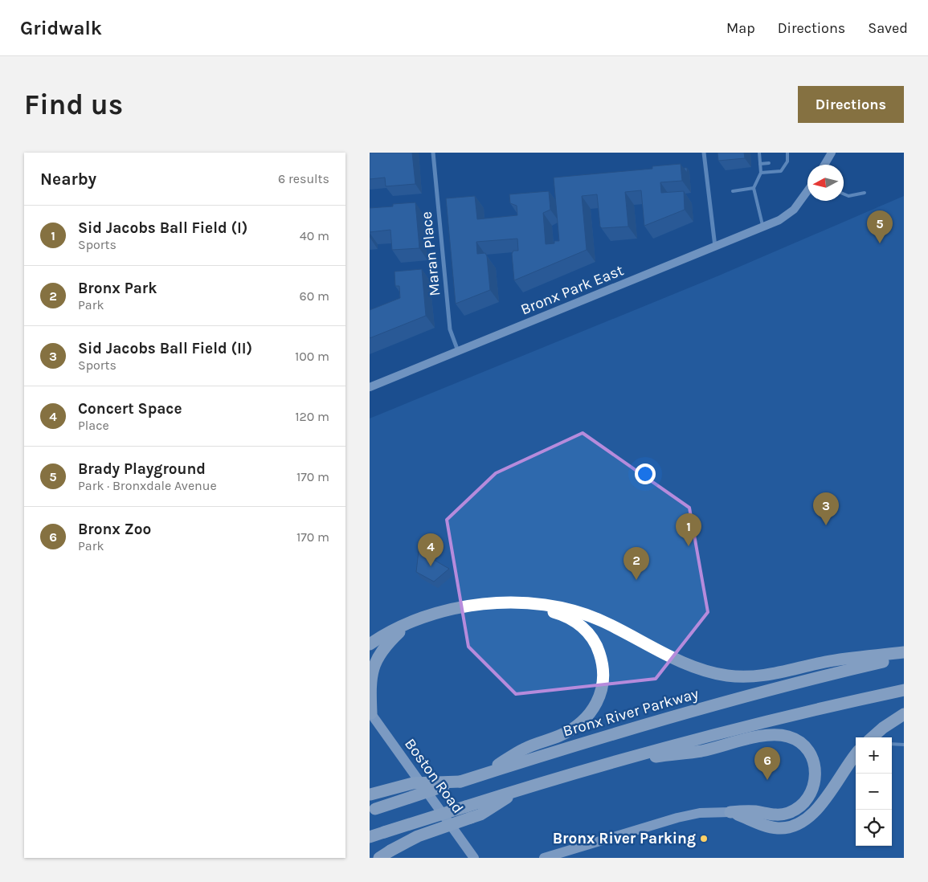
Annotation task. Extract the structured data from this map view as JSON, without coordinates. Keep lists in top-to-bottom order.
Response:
{
  "streets": {
    "highway": ["Bronx River Parkway"],
    "main road": ["Bronx Park East", "Boston Road"],
    "street": ["Maran Place"]
  },
  "crossings": [
    ["Maran Place", "Bronx Park East"]
  ],
  "places": ["Bronx River Parking"],
  "north": "left",
  "page": {
    "header": "Gridwalk",
    "nav": ["Map", "Directions", "Saved"],
    "buttons": "Directions",
    "title": "Find us",
    "heading": ["Nearby", "6 results"],
    "list": [
      {
        "mark": "1",
        "name": "Sid Jacobs Ball Field (I)",
        "note": "Sports",
        "value": "40 m"
      },
      {
        "mark": "2",
        "name": "Bronx Park",
        "note": "Park",
        "value": "60 m"
      },
      {
        "mark": "3",
        "name": "Sid Jacobs Ball Field (II)",
        "note": "Sports",
        "value": "100 m"
      },
      {
        "mark": "4",
        "name": "Concert Space",
        "note": "Place",
        "value": "120 m"
      },
      {
        "mark": "5",
        "name": "Brady Playground",
        "note": "Park · Bronxdale Avenue",
        "value": "170 m"
      },
      {
        "mark": "6",
        "name": "Bronx Zoo",
        "note": "Park",
        "value": "170 m"
      }
    ],
    "pins": [
      "5",
      "3",
      "1",
      "4",
      "2",
      "6"
    ],
    "map_buttons": ["+", "−"]
  }
}
